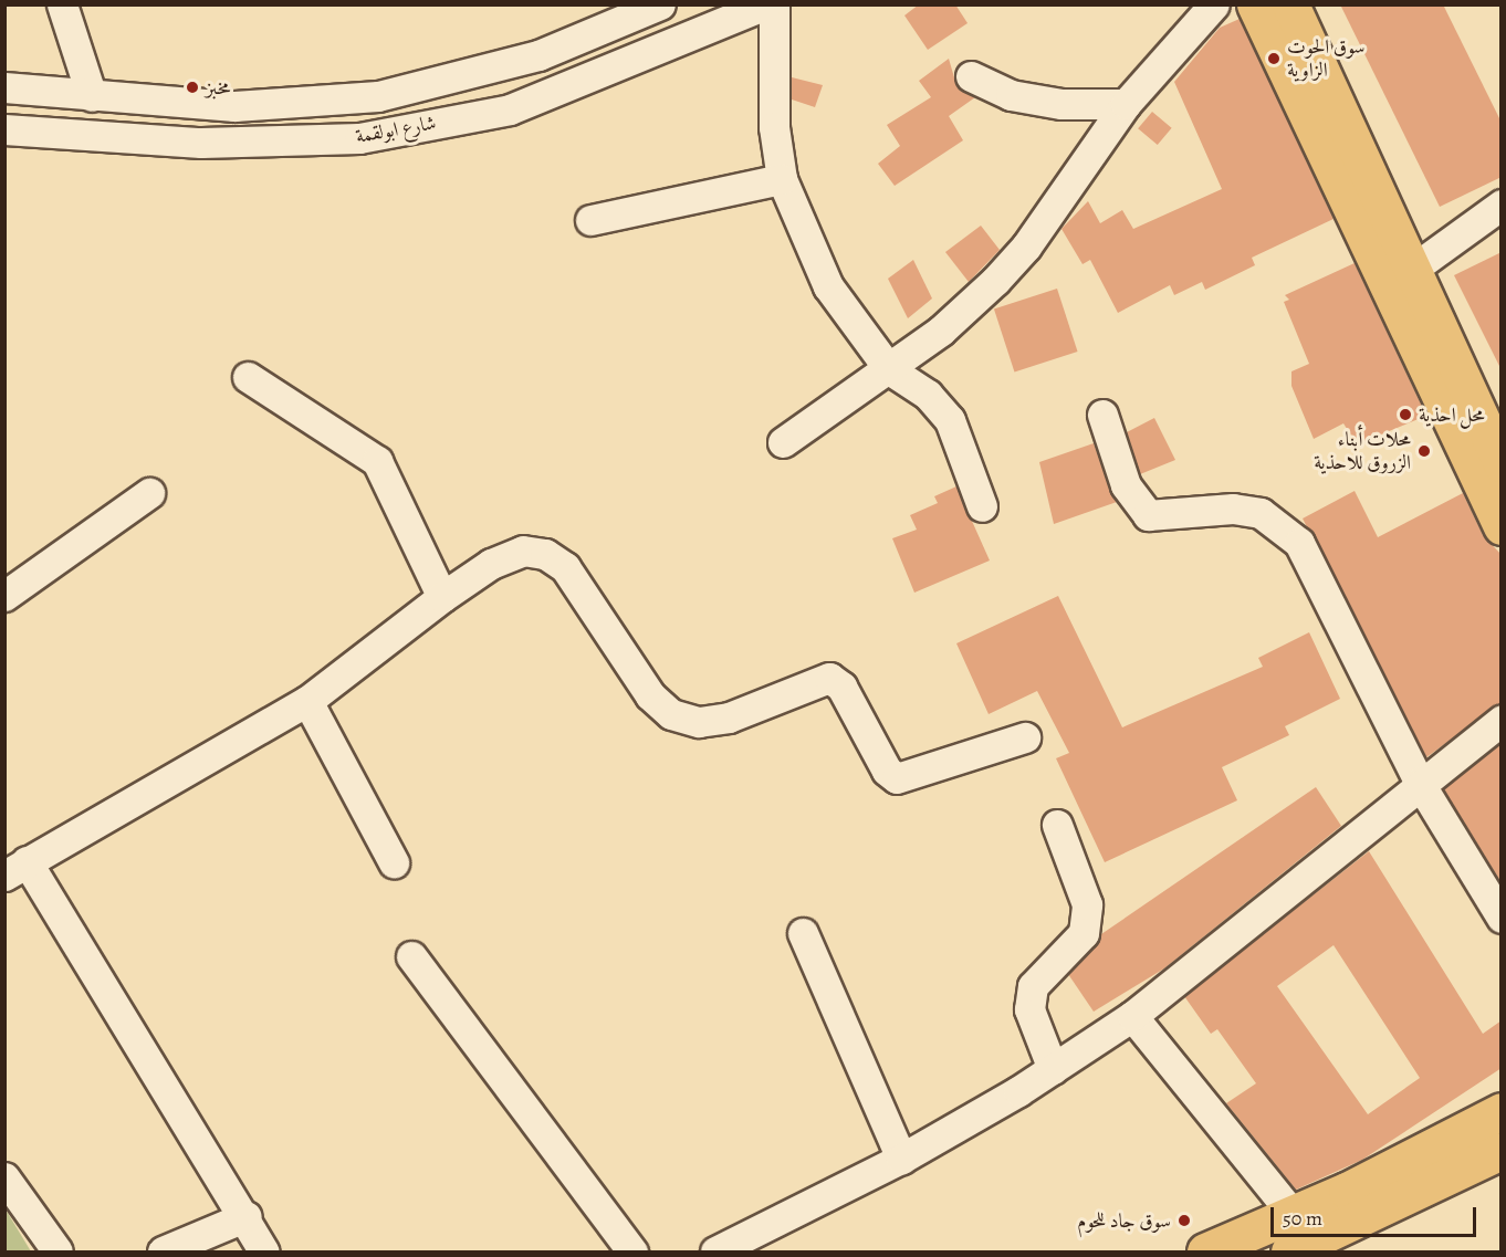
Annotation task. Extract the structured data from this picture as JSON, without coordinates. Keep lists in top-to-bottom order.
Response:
{
  "streets": {
    "street": ["شارع ابولقمة"]
  },
  "places": [
    "سوق الحوت الزاوية",
    "مخبز",
    "محل احذية",
    "محلات أبناء الزروق للاحذية",
    "سوق جاد للحوم"
  ],
  "scale_bar": "50 m"
}
